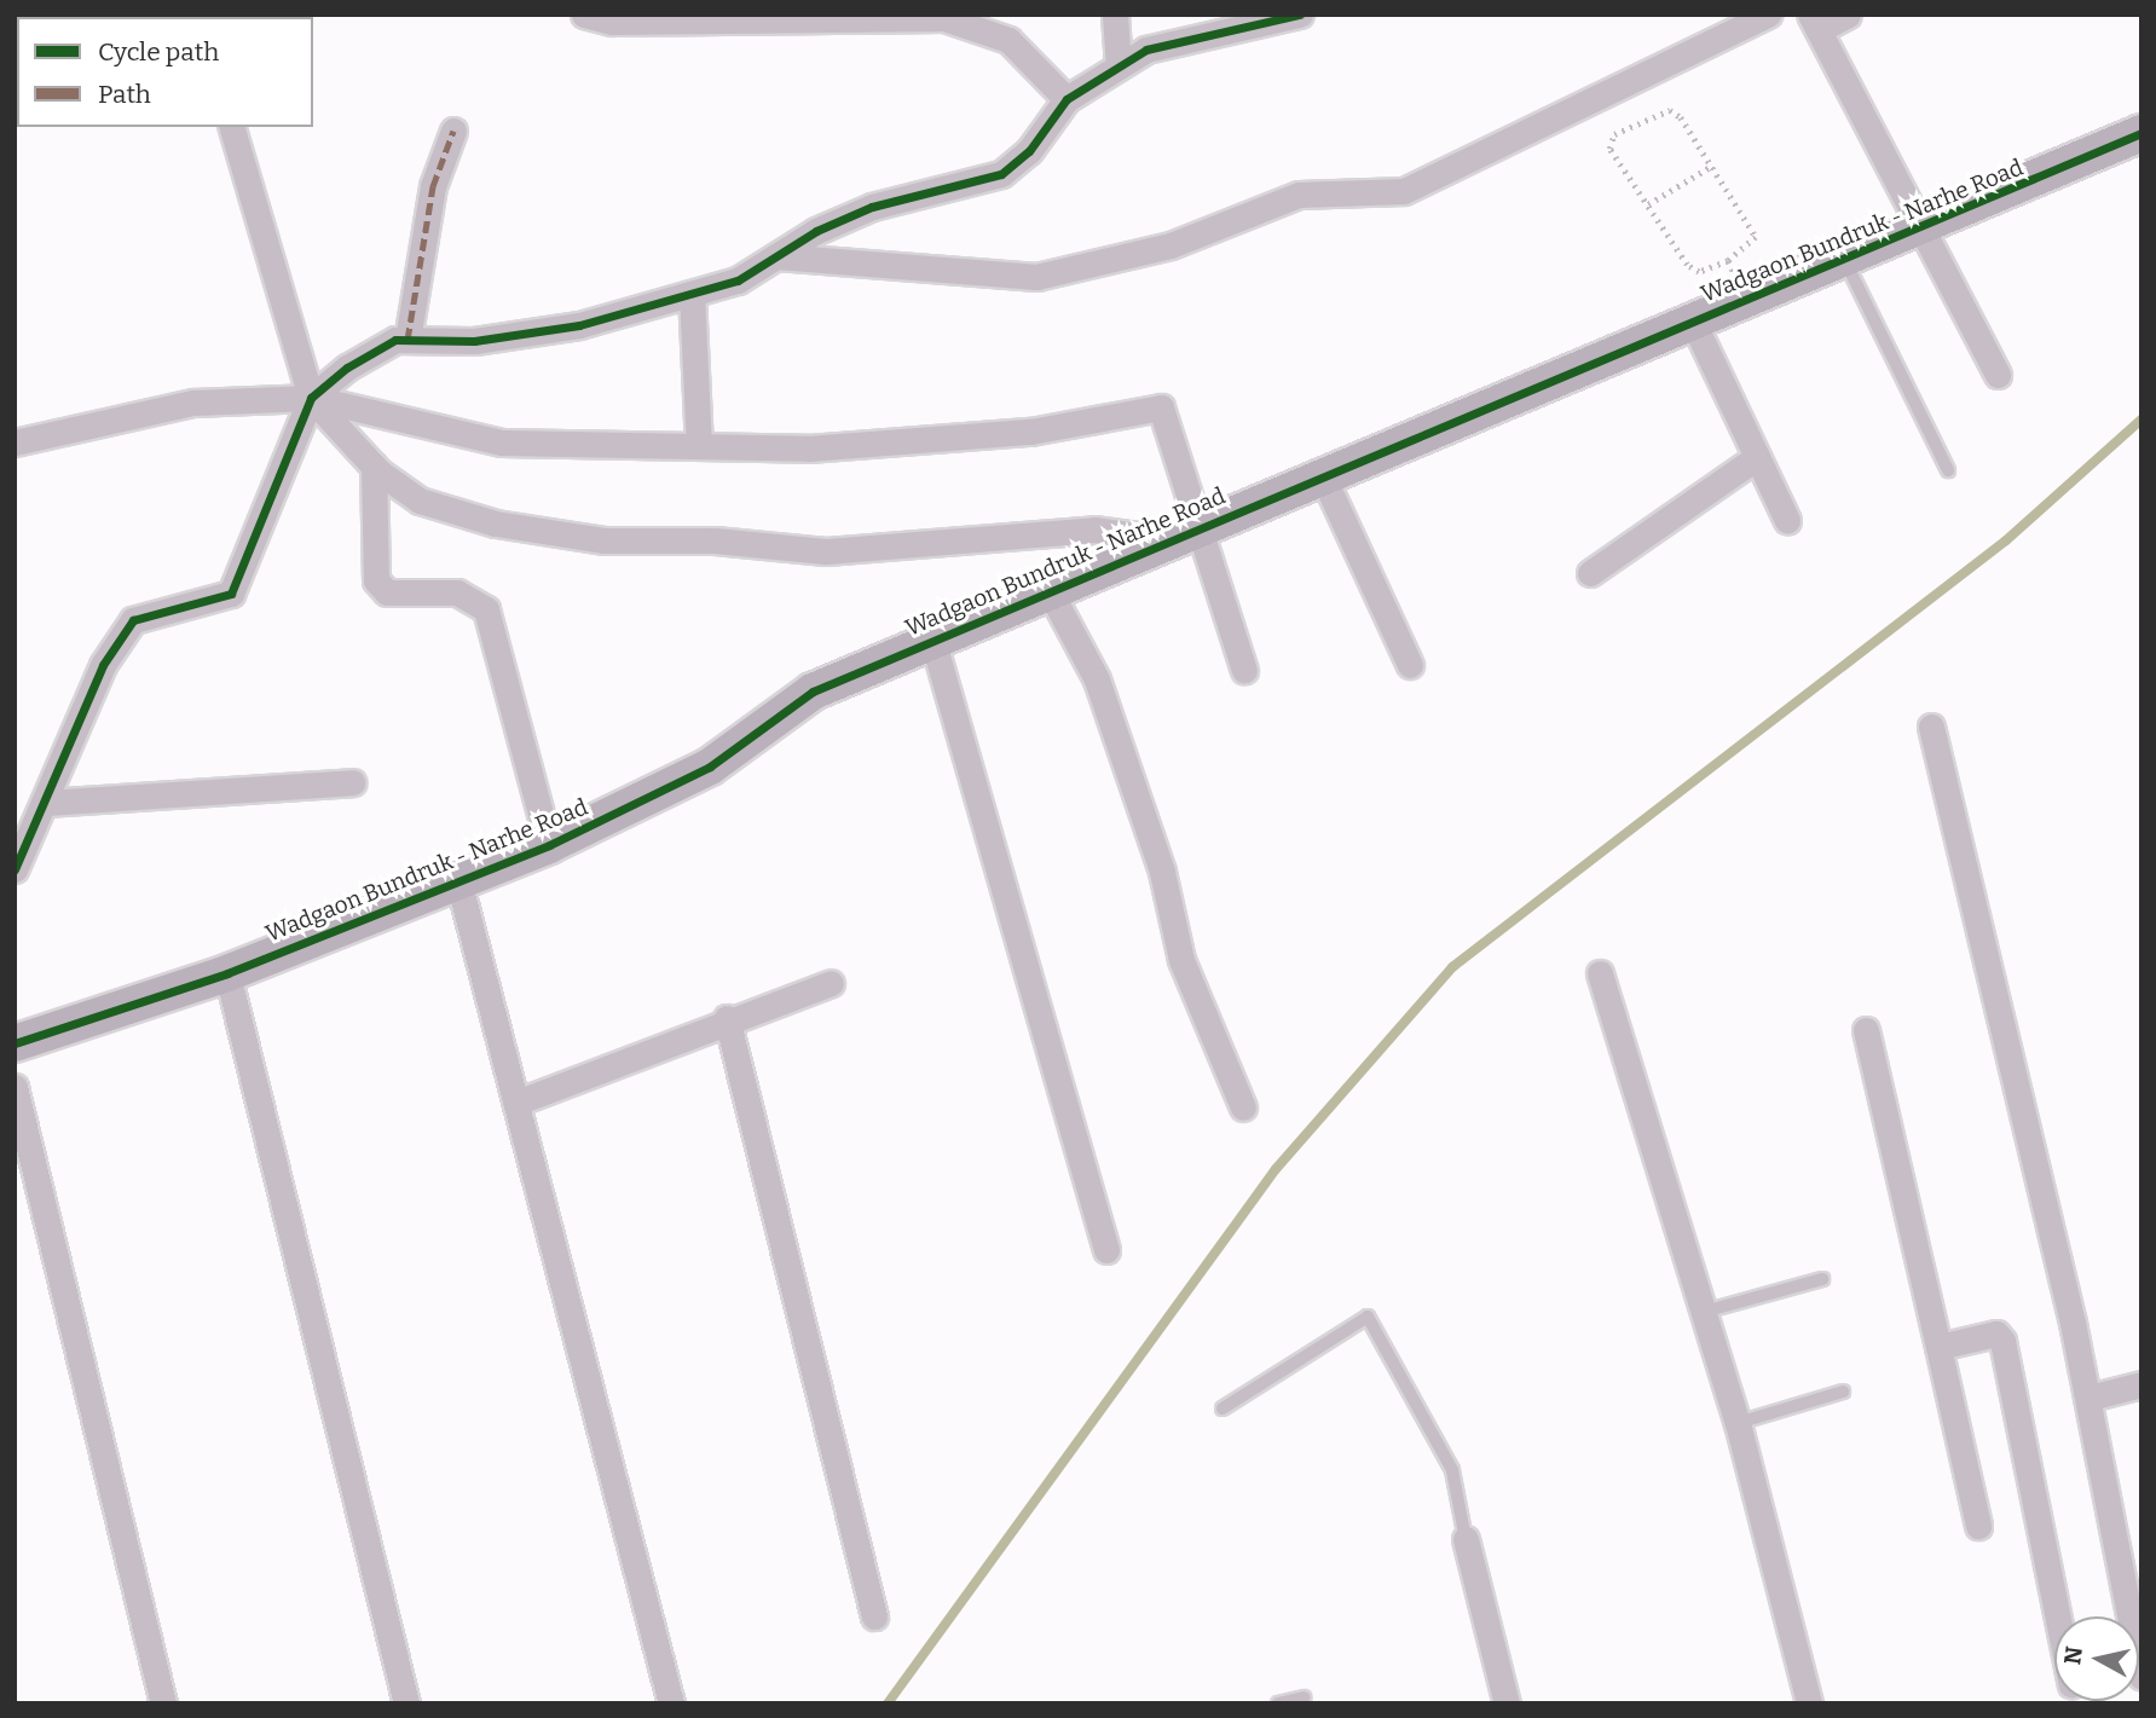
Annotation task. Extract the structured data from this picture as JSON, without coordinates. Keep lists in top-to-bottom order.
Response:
{
  "streets": {
    "street": ["Wadgaon Bundruk - Narhe Road"]
  },
  "legend": ["Cycle path", "Path"],
  "north": "left"
}
